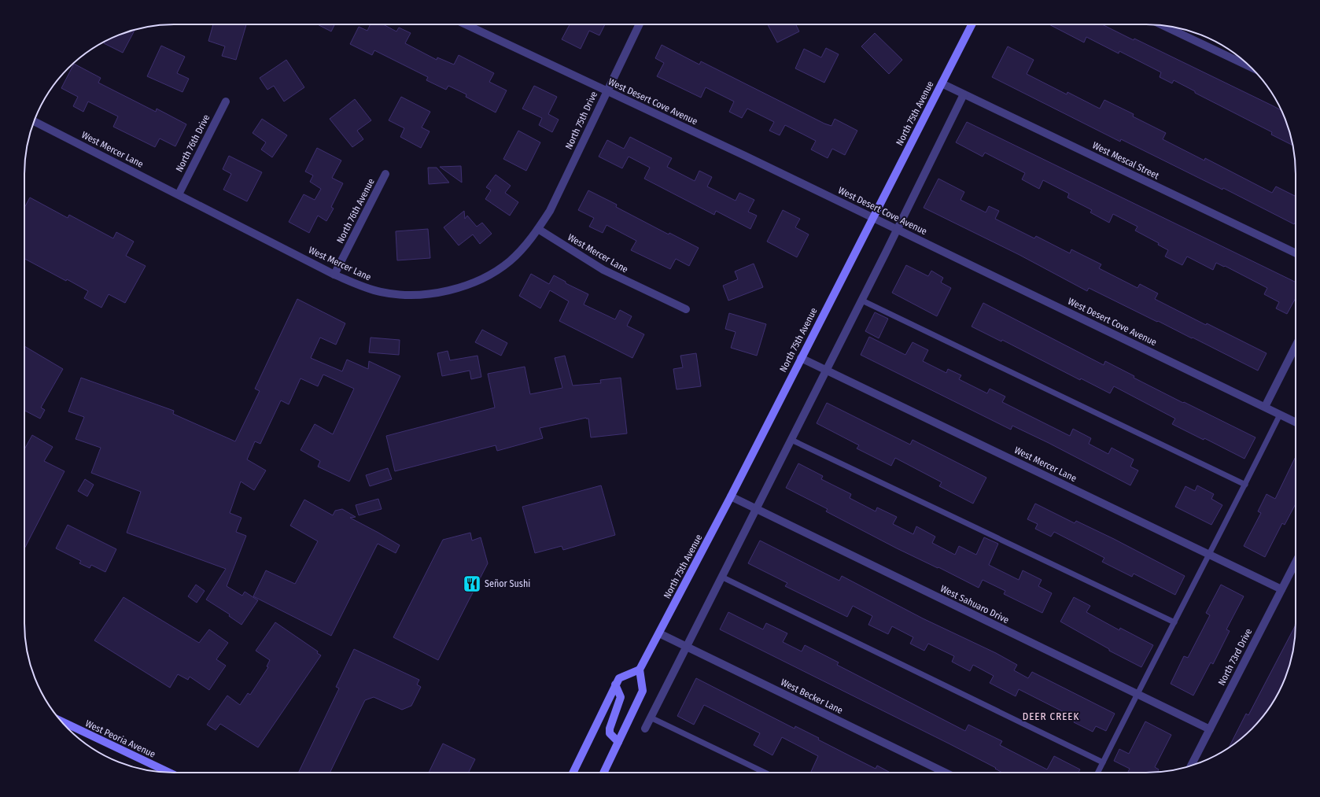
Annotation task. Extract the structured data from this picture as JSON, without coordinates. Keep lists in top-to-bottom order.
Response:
{
  "streets": {
    "main road": ["North 75th Avenue", "West Peoria Avenue"],
    "street": [
      "West Desert Cove Avenue",
      "North 75th Drive",
      "North 76th Drive",
      "West Mercer Lane",
      "West Mescal Street",
      "North 76th Avenue",
      "West Sahuaro Drive",
      "North 73rd Drive",
      "West Becker Lane"
    ]
  },
  "crossings": [
    ["West Desert Cove Avenue", "North 75th Avenue"],
    ["West Desert Cove Avenue", "North 75th Drive"],
    ["North 75th Avenue", "West Mercer Lane"],
    ["North 75th Avenue", "West Mescal Street"],
    ["North 75th Avenue", "West Sahuaro Drive"],
    ["North 75th Avenue", "West Becker Lane"],
    ["North 75th Drive", "West Mercer Lane"],
    ["North 76th Drive", "West Mercer Lane"],
    ["West Mercer Lane", "North 76th Avenue"],
    ["West Mercer Lane", "North 73rd Drive"],
    ["West Sahuaro Drive", "North 73rd Drive"]
  ],
  "districts": ["DEER CREEK"],
  "places": {
    "restaurant": ["Señor Sushi"]
  }
}
